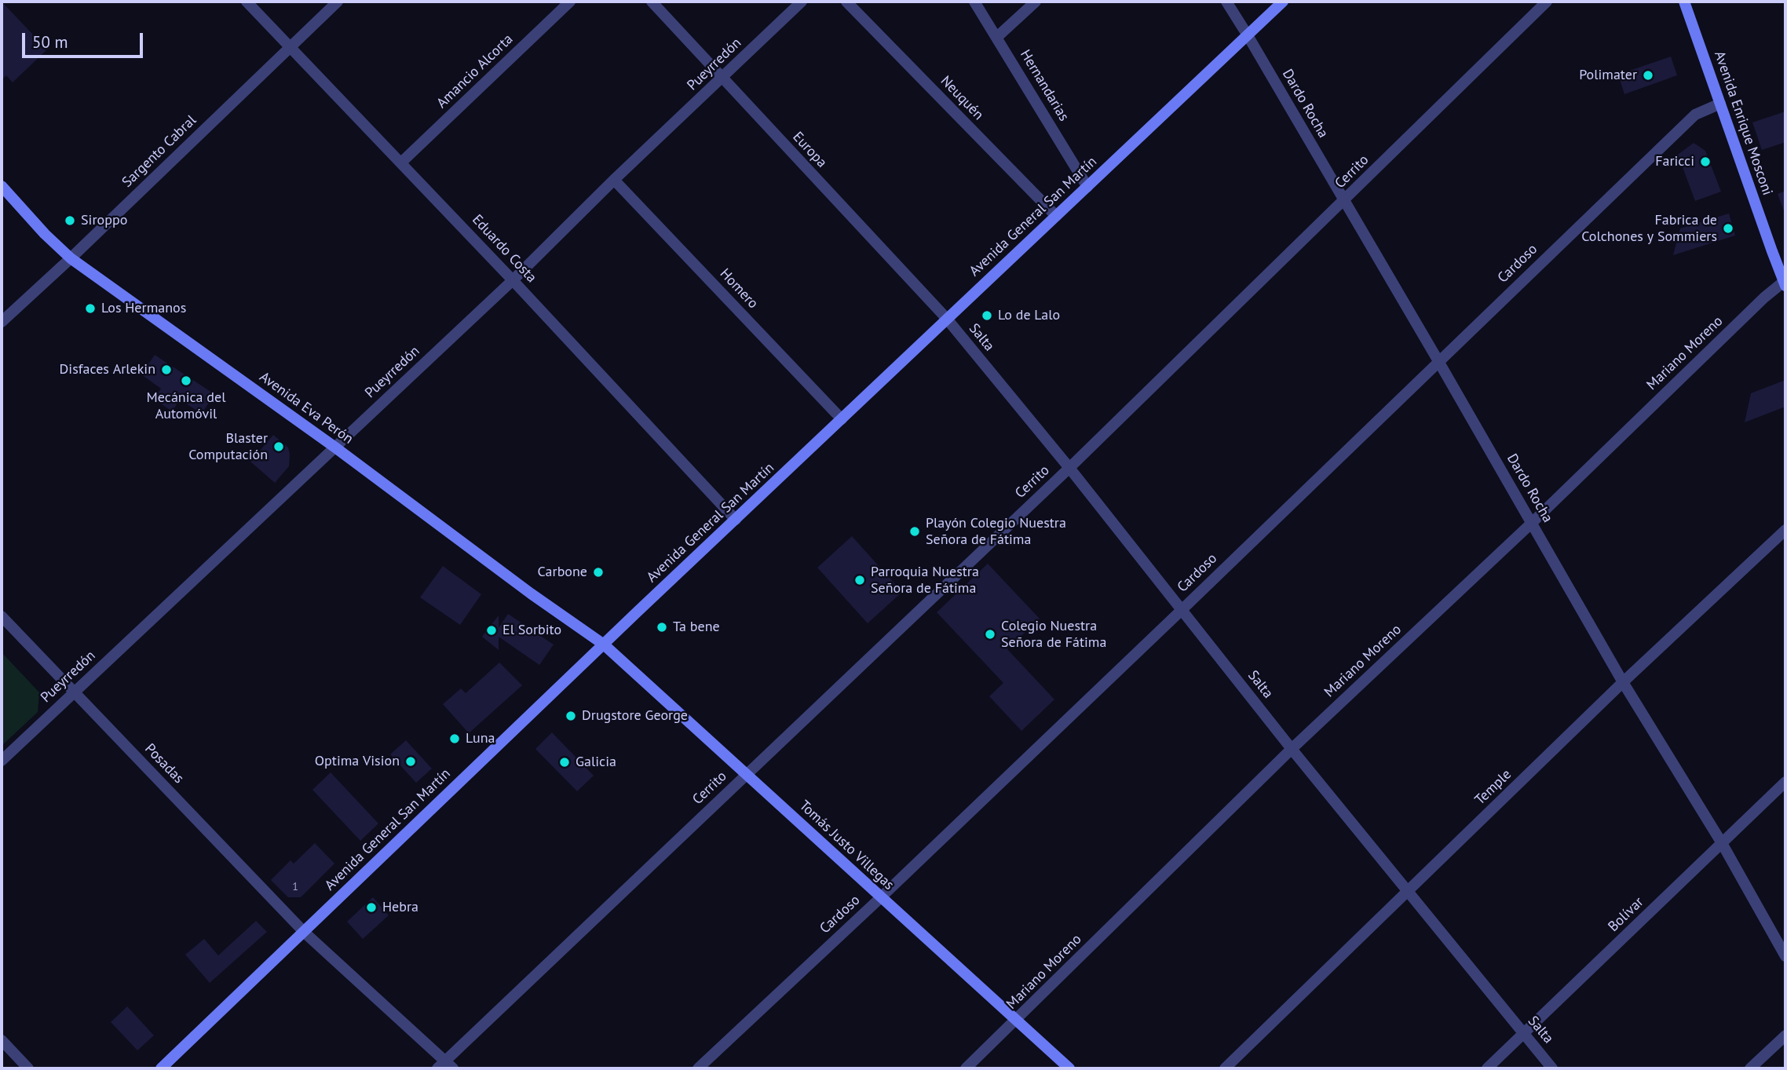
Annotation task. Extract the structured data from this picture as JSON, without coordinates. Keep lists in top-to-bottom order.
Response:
{
  "streets": {
    "main road": [
      "Avenida Enrique Mosconi",
      "Avenida General San Martín",
      "Avenida Eva Perón",
      "Tomás Justo Villegas"
    ],
    "street": [
      "Pueyrredón",
      "Amancio Alcorta",
      "Hernandarias",
      "Neuquén",
      "Dardo Rocha",
      "Europa",
      "Sargento Cabral",
      "Cerrito",
      "Eduardo Costa",
      "Cardoso",
      "Homero",
      "Salta",
      "Mariano Moreno",
      "Posadas",
      "Temple",
      "Bolívar"
    ]
  },
  "crossings": [
    ["Pueyrredón", "Europa"],
    ["Pueyrredón", "Eduardo Costa"],
    ["Pueyrredón", "Homero"],
    ["Pueyrredón", "Avenida Eva Perón"],
    ["Pueyrredón", "Posadas"],
    ["Amancio Alcorta", "Eduardo Costa"],
    ["Hernandarias", "Avenida General San Martín"],
    ["Neuquén", "Avenida General San Martín"],
    ["Dardo Rocha", "Cerrito"],
    ["Dardo Rocha", "Avenida General San Martín"],
    ["Dardo Rocha", "Cardoso"],
    ["Dardo Rocha", "Mariano Moreno"],
    ["Dardo Rocha", "Temple"],
    ["Dardo Rocha", "Bolívar"],
    ["Avenida Enrique Mosconi", "Cardoso"],
    ["Avenida Enrique Mosconi", "Mariano Moreno"],
    ["Europa", "Avenida General San Martín"],
    ["Europa", "Salta"],
    ["Sargento Cabral", "Eduardo Costa"],
    ["Sargento Cabral", "Avenida Eva Perón"],
    ["Cerrito", "Salta"],
    ["Cerrito", "Posadas"],
    ["Cerrito", "Tomás Justo Villegas"],
    ["Avenida General San Martín", "Eduardo Costa"],
    ["Avenida General San Martín", "Homero"],
    ["Avenida General San Martín", "Salta"],
    ["Avenida General San Martín", "Avenida Eva Perón"],
    ["Avenida General San Martín", "Posadas"],
    ["Avenida General San Martín", "Tomás Justo Villegas"],
    ["Cardoso", "Salta"],
    ["Cardoso", "Tomás Justo Villegas"],
    ["Salta", "Mariano Moreno"],
    ["Salta", "Temple"],
    ["Salta", "Bolívar"],
    ["Mariano Moreno", "Tomás Justo Villegas"],
    ["Avenida Eva Perón", "Tomás Justo Villegas"]
  ],
  "places": [
    "Polimater",
    "Faricci",
    "Siroppo",
    "Fabrica de Colchones y Sommiers",
    "Los Hermanos",
    "Lo de Lalo",
    "Disfaces Arlekin",
    "Mecánica del Automóvil",
    "Blaster Computación",
    "Playón Colegio Nuestra Señora de Fátima",
    "Carbone",
    "Parroquia Nuestra Señora de Fátima",
    "Ta bene",
    "El Sorbito",
    "Colegio Nuestra Señora de Fátima",
    "Drugstore George",
    "Luna",
    "Optima Vision",
    "Galicia",
    "Hebra"
  ],
  "house_numbers": ["1"],
  "scale_bar": "50 m"
}
